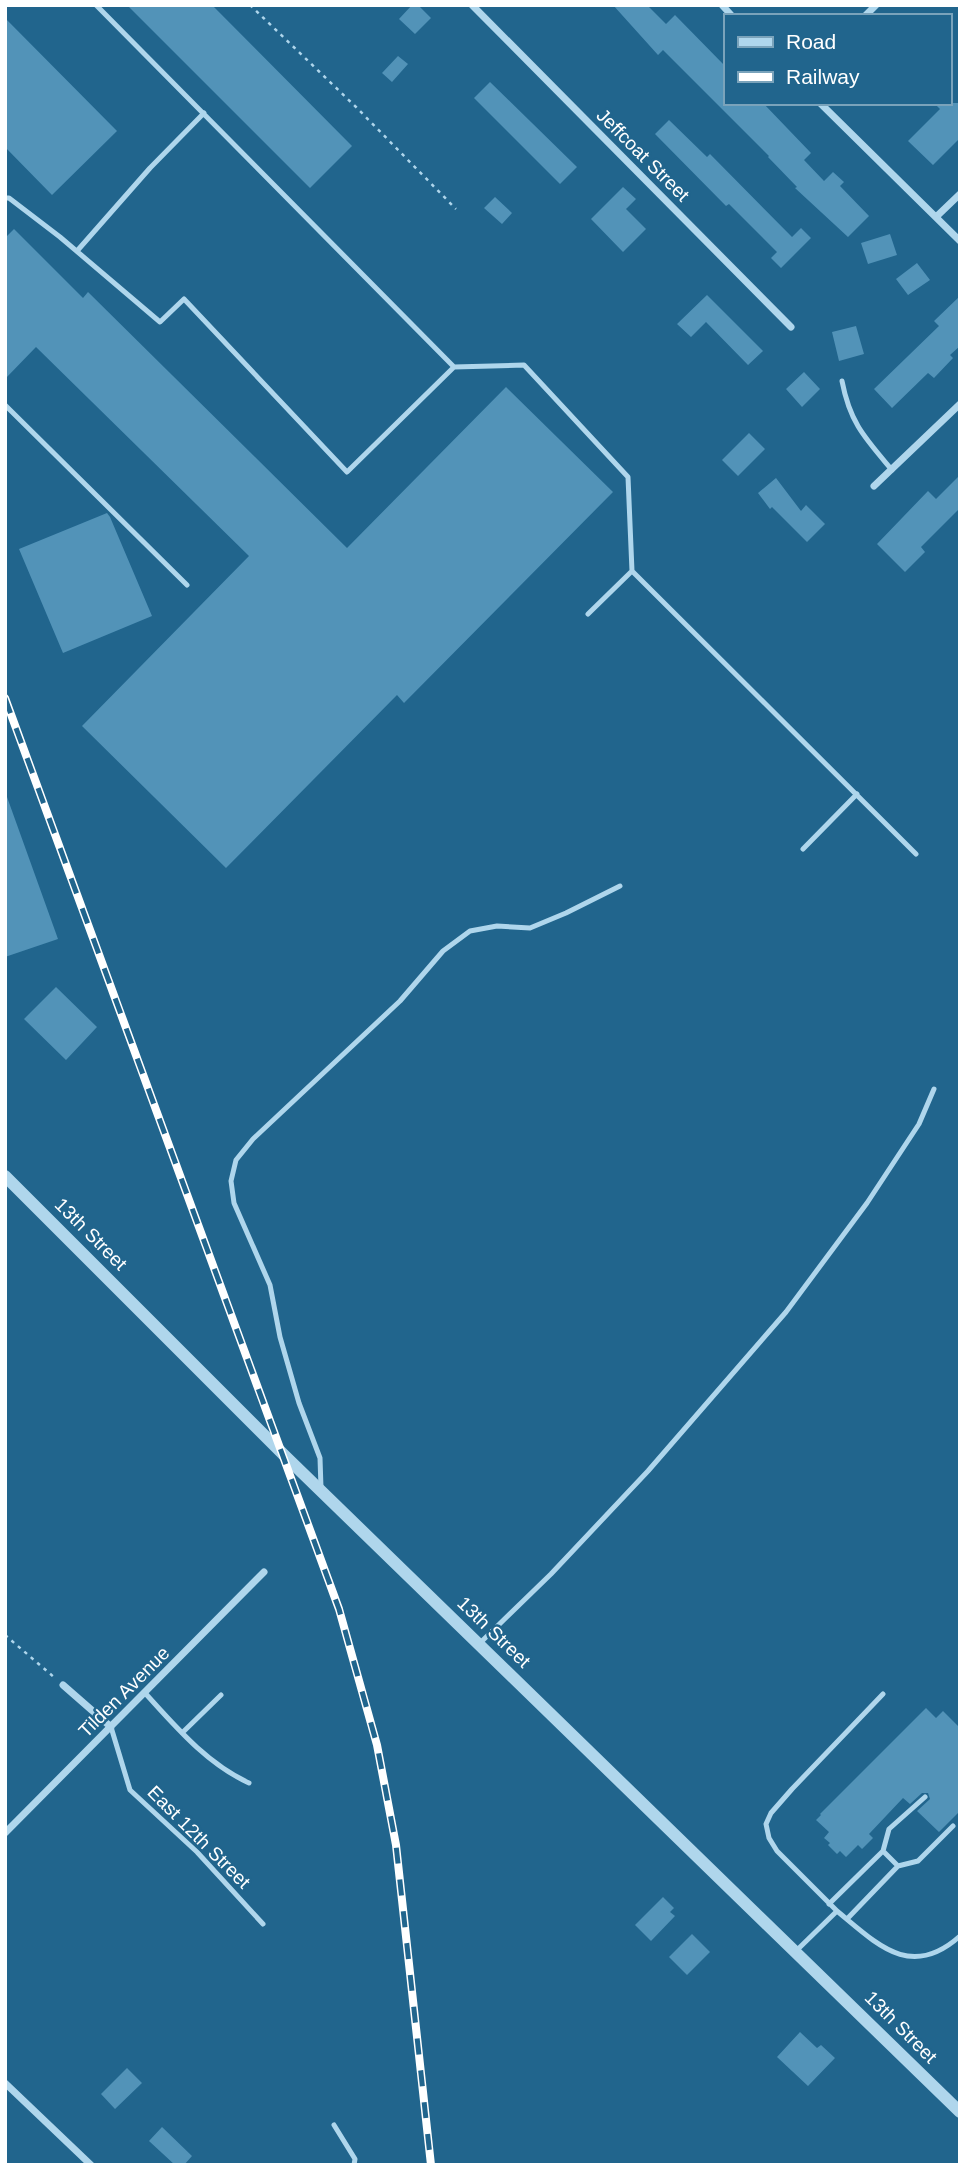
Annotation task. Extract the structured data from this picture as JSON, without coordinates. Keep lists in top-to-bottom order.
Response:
{
  "streets": {
    "street": ["Jeffcoat Street", "13th Street", "Tilden Avenue"],
    "lane": ["East 12th Street"]
  },
  "crossings": [
    ["Tilden Avenue", "East 12th Street"]
  ],
  "legend": ["Road", "Railway"]
}
